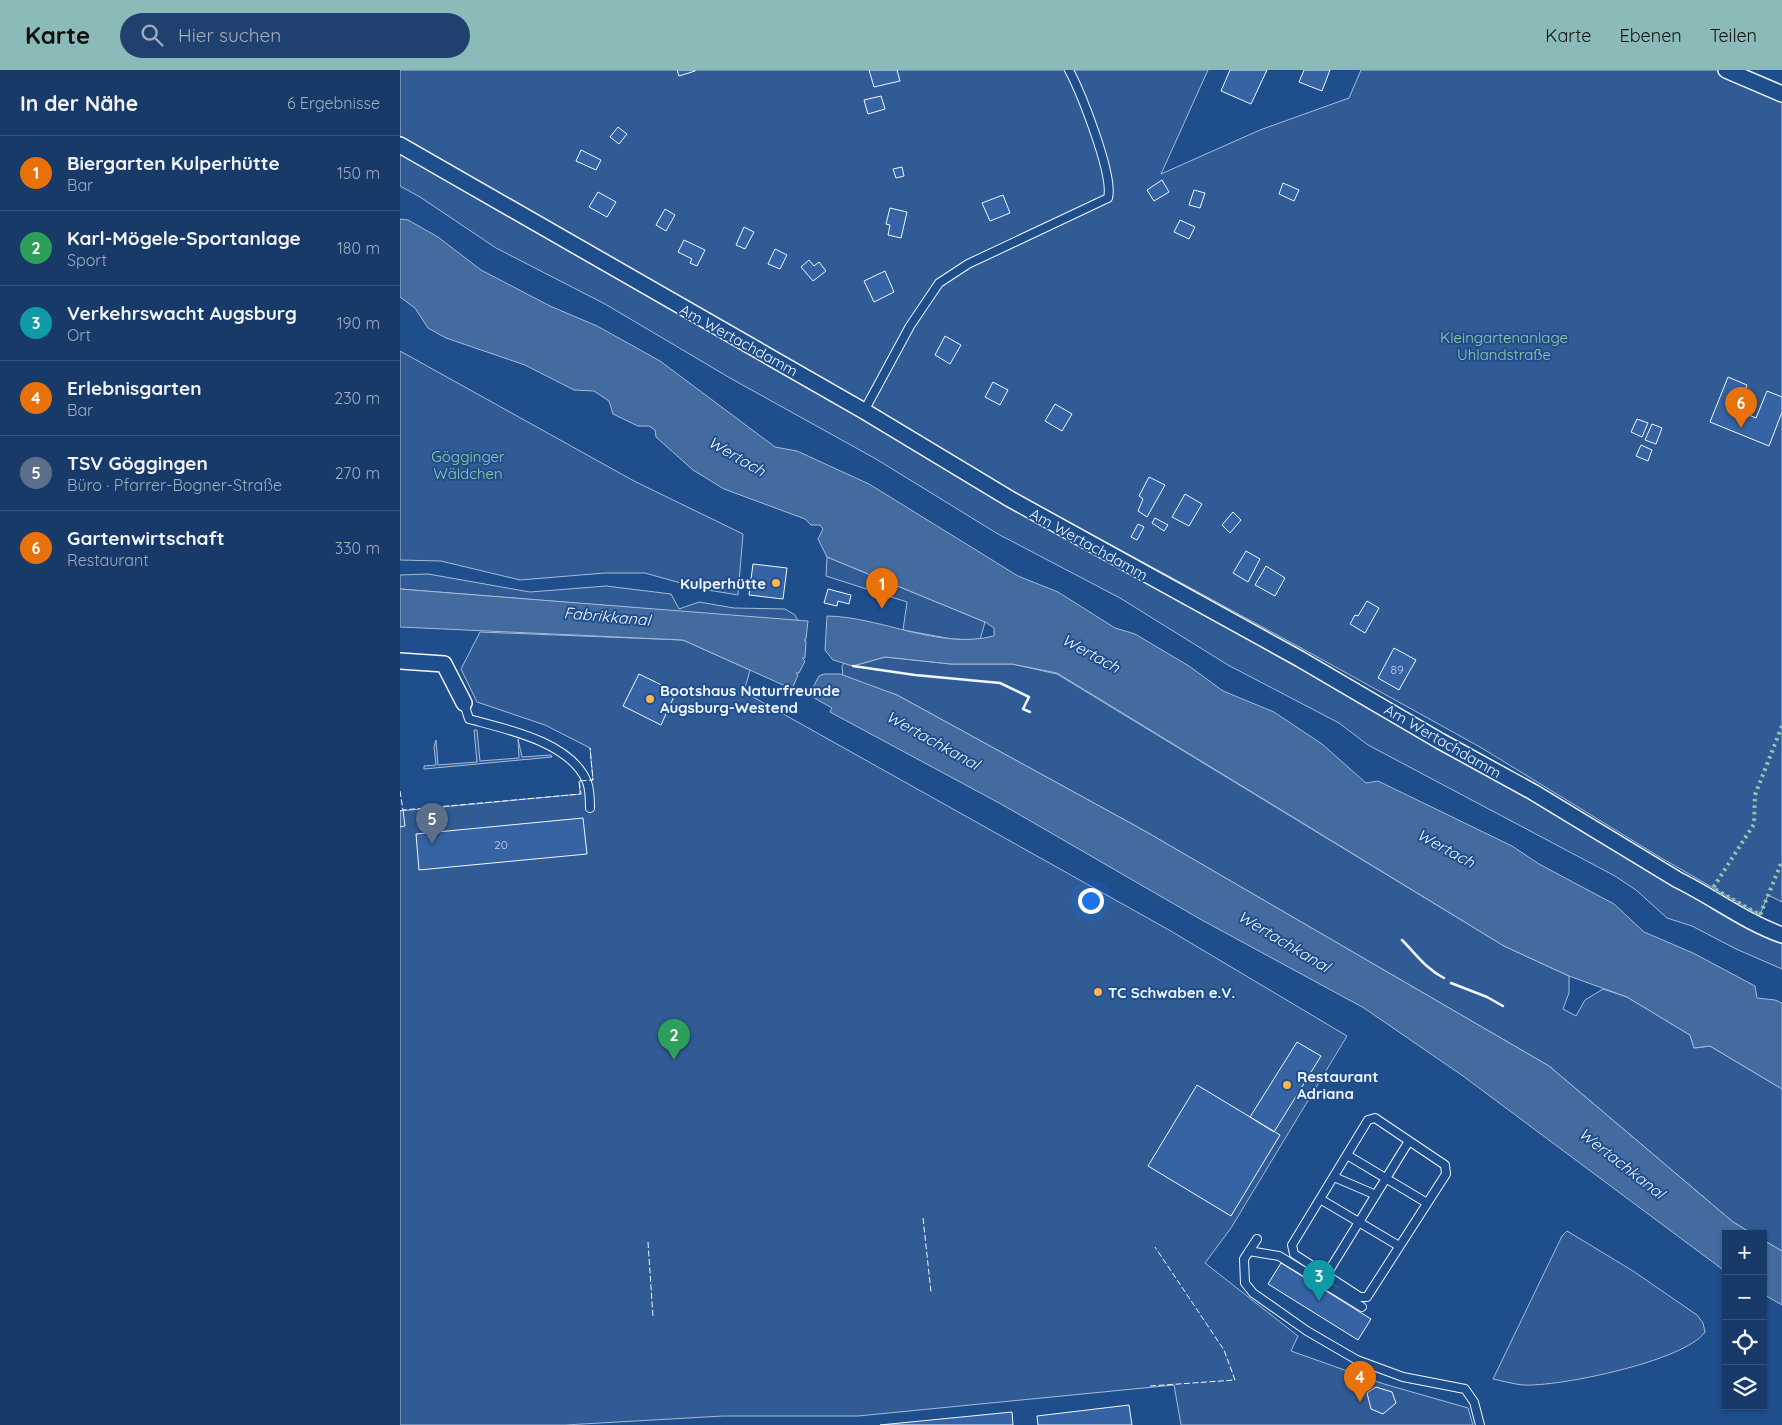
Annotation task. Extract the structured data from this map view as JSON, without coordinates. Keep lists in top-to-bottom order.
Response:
{
  "streets": {
    "street": ["Am Wertachdamm"]
  },
  "water": ["Wertach", "Fabrikkanal", "Wertachkanal"],
  "parks": ["Kleingartenanlage Uhlandstraße", "Gögginger Wäldchen"],
  "places": [
    "Kulperhütte",
    "Bootshaus Naturfreunde Augsburg-Westend",
    "TC Schwaben e.V.",
    "Restaurant Adriana"
  ],
  "house_numbers": ["89", "20"],
  "page": {
    "header": "Karte",
    "search": "Hier suchen",
    "nav": ["Karte", "Ebenen", "Teilen"],
    "heading": ["In der Nähe", "6 Ergebnisse"],
    "list": [
      {
        "mark": "1",
        "name": "Biergarten Kulperhütte",
        "note": "Bar",
        "value": "150 m"
      },
      {
        "mark": "2",
        "name": "Karl-Mögele-Sportanlage",
        "note": "Sport",
        "value": "180 m"
      },
      {
        "mark": "3",
        "name": "Verkehrswacht Augsburg",
        "note": "Ort",
        "value": "190 m"
      },
      {
        "mark": "4",
        "name": "Erlebnisgarten",
        "note": "Bar",
        "value": "230 m"
      },
      {
        "mark": "5",
        "name": "TSV Göggingen",
        "note": "Büro · Pfarrer-Bogner-Straße",
        "value": "270 m"
      },
      {
        "mark": "6",
        "name": "Gartenwirtschaft",
        "note": "Restaurant",
        "value": "330 m"
      }
    ],
    "pins": [
      "6",
      "1",
      "5",
      "2",
      "3",
      "4"
    ],
    "map_buttons": ["+", "−"]
  }
}
